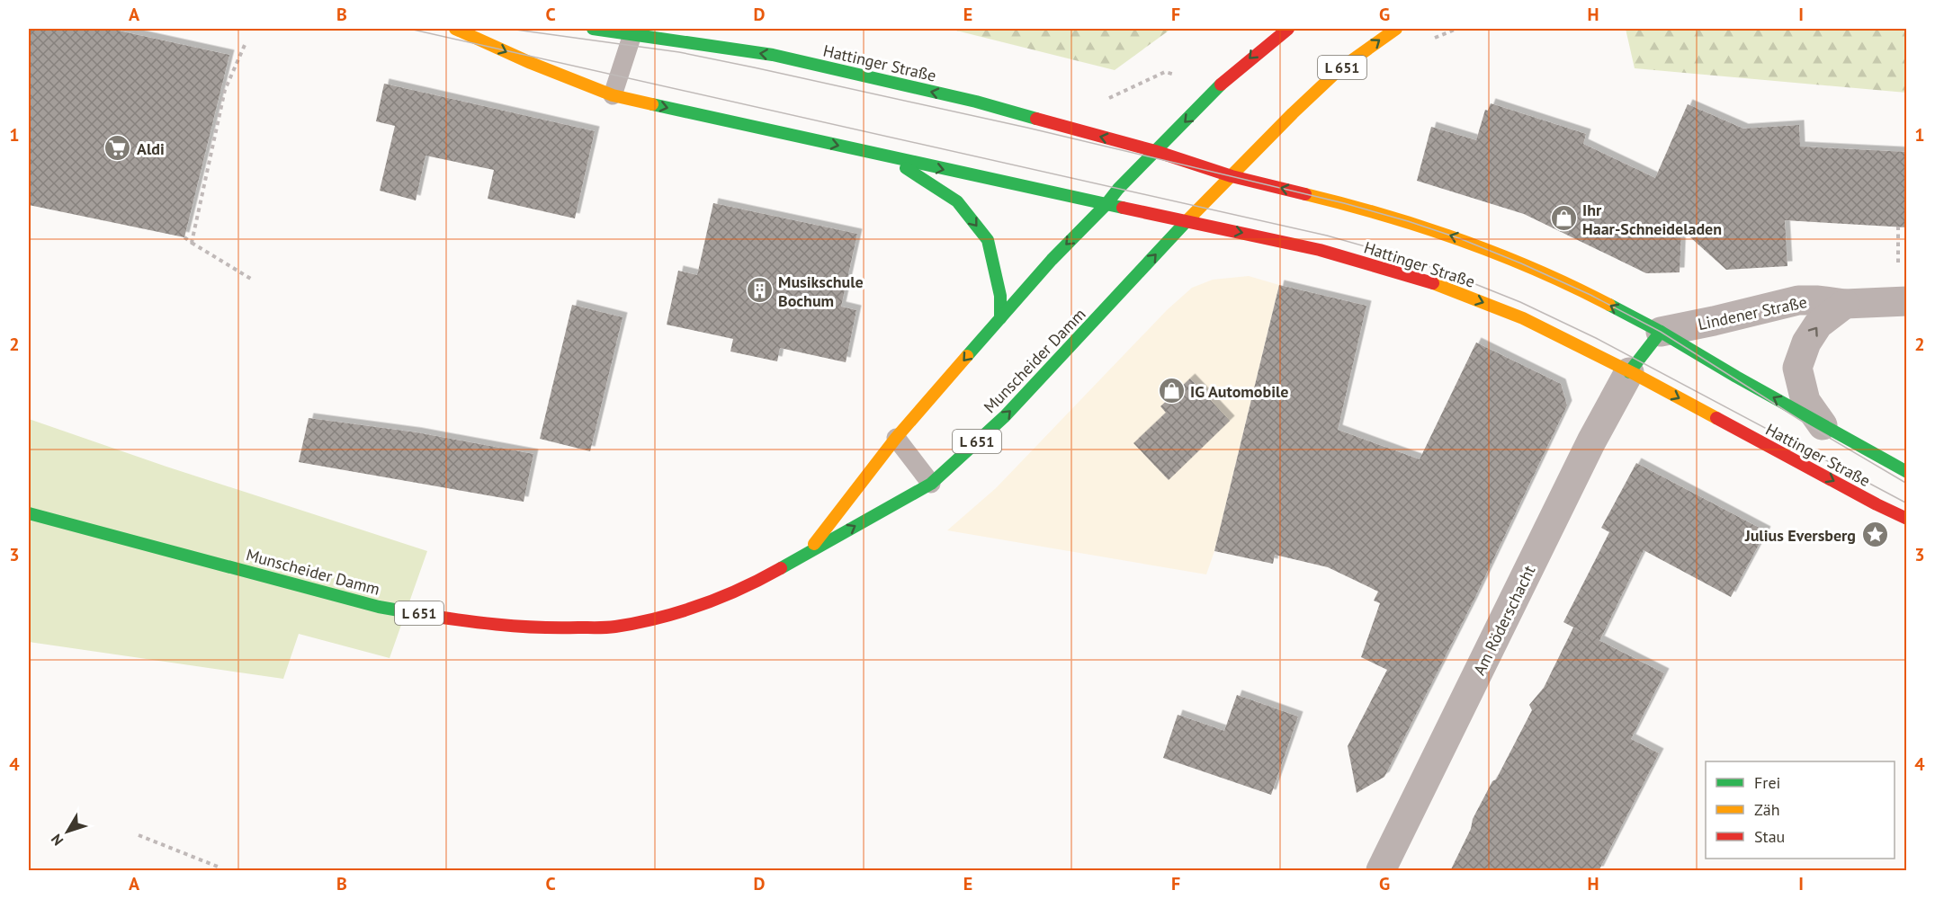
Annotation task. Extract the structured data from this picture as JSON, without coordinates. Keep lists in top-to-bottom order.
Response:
{
  "streets": {
    "main road": ["Hattinger Straße", "L 651", "Munscheider Damm"],
    "street": ["Lindener Straße", "Am Röderschacht"]
  },
  "crossings": [
    ["Hattinger Straße", "L 651"],
    ["Hattinger Straße", "Lindener Straße"],
    ["Hattinger Straße", "Munscheider Damm"],
    ["Hattinger Straße", "Am Röderschacht"],
    ["L 651", "Munscheider Damm"]
  ],
  "places": {
    "supermarket": ["Aldi"],
    "shop": ["Ihr Haar-Schneideladen", "IG Automobile"],
    "building": ["Musikschule Bochum"],
    "place": ["Julius Eversberg"]
  },
  "legend": ["Frei", "Zäh", "Stau"],
  "north": "bottom left",
  "grid": {
    "columns": [
      "A",
      "B",
      "C",
      "D",
      "E",
      "F",
      "G",
      "H",
      "I"
    ],
    "rows": [
      "1",
      "2",
      "3",
      "4"
    ]
  }
}
